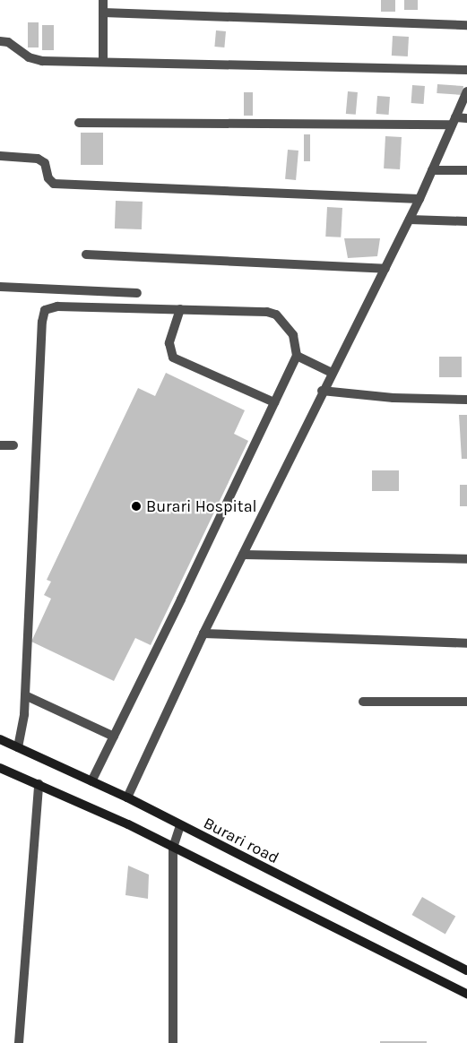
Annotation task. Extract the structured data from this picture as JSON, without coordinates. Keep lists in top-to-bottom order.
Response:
{
  "streets": {
    "main road": ["Burari road"]
  },
  "places": ["Burari Hospital"]
}
